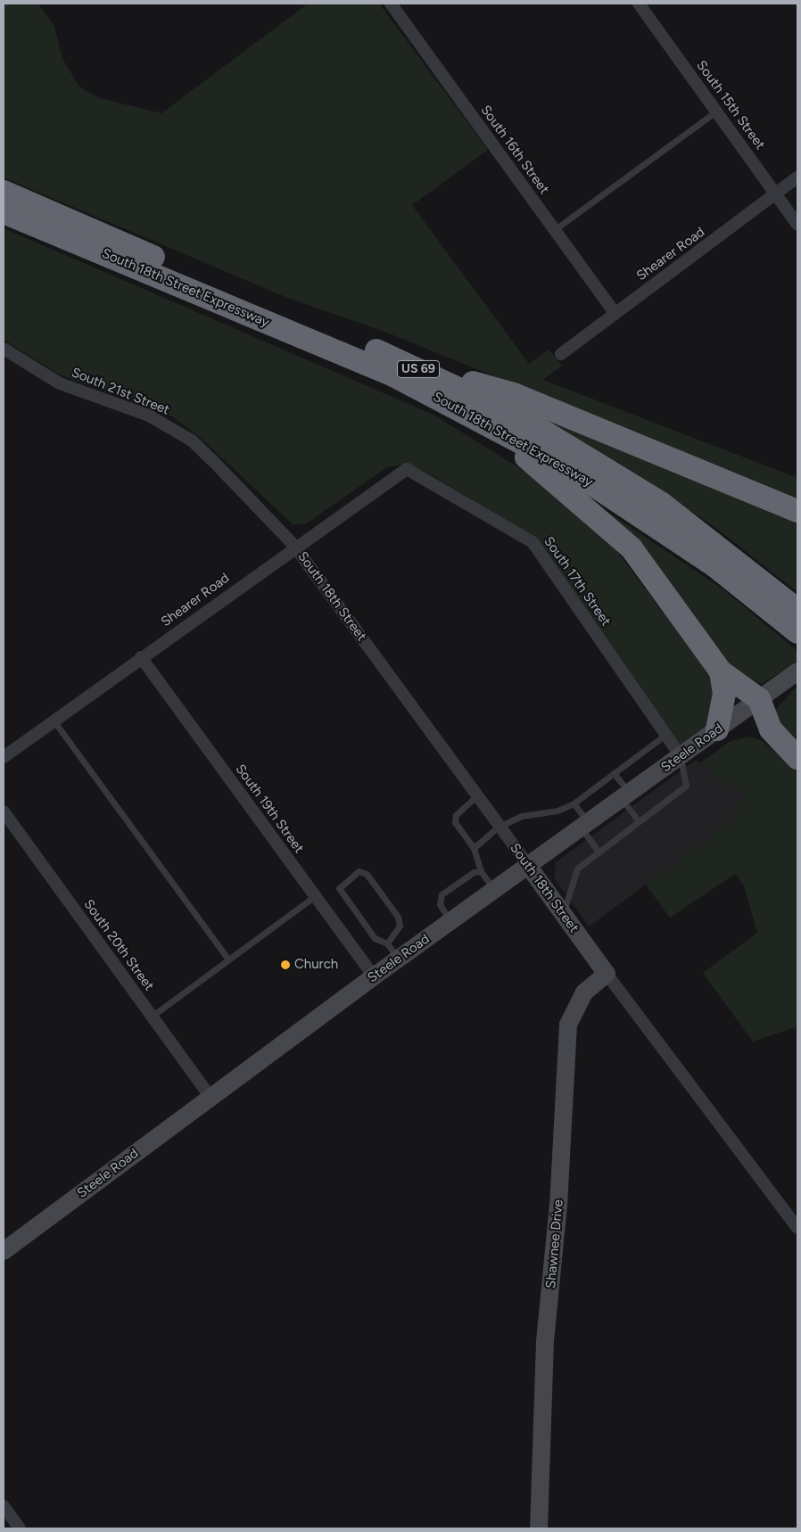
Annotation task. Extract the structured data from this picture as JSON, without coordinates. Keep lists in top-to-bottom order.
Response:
{
  "streets": {
    "highway": ["South 18th Street Expressway", "US 69"],
    "main road": ["South 18th Street", "Steele Road", "Shawnee Drive"],
    "street": [
      "South 15th Street",
      "South 16th Street",
      "Shearer Road",
      "South 21st Street",
      "South 17th Street",
      "South 19th Street",
      "South 20th Street"
    ]
  },
  "crossings": [
    ["South 15th Street", "Shearer Road"],
    ["South 16th Street", "Shearer Road"],
    ["Shearer Road", "South 21st Street"],
    ["Shearer Road", "South 17th Street"],
    ["Shearer Road", "South 18th Street"],
    ["Shearer Road", "South 19th Street"],
    ["South 21st Street", "South 18th Street"],
    ["South 17th Street", "Steele Road"],
    ["South 18th Street", "Steele Road"],
    ["South 18th Street", "Shawnee Drive"],
    ["Steele Road", "South 19th Street"],
    ["Steele Road", "South 20th Street"]
  ],
  "places": ["Church"]
}
